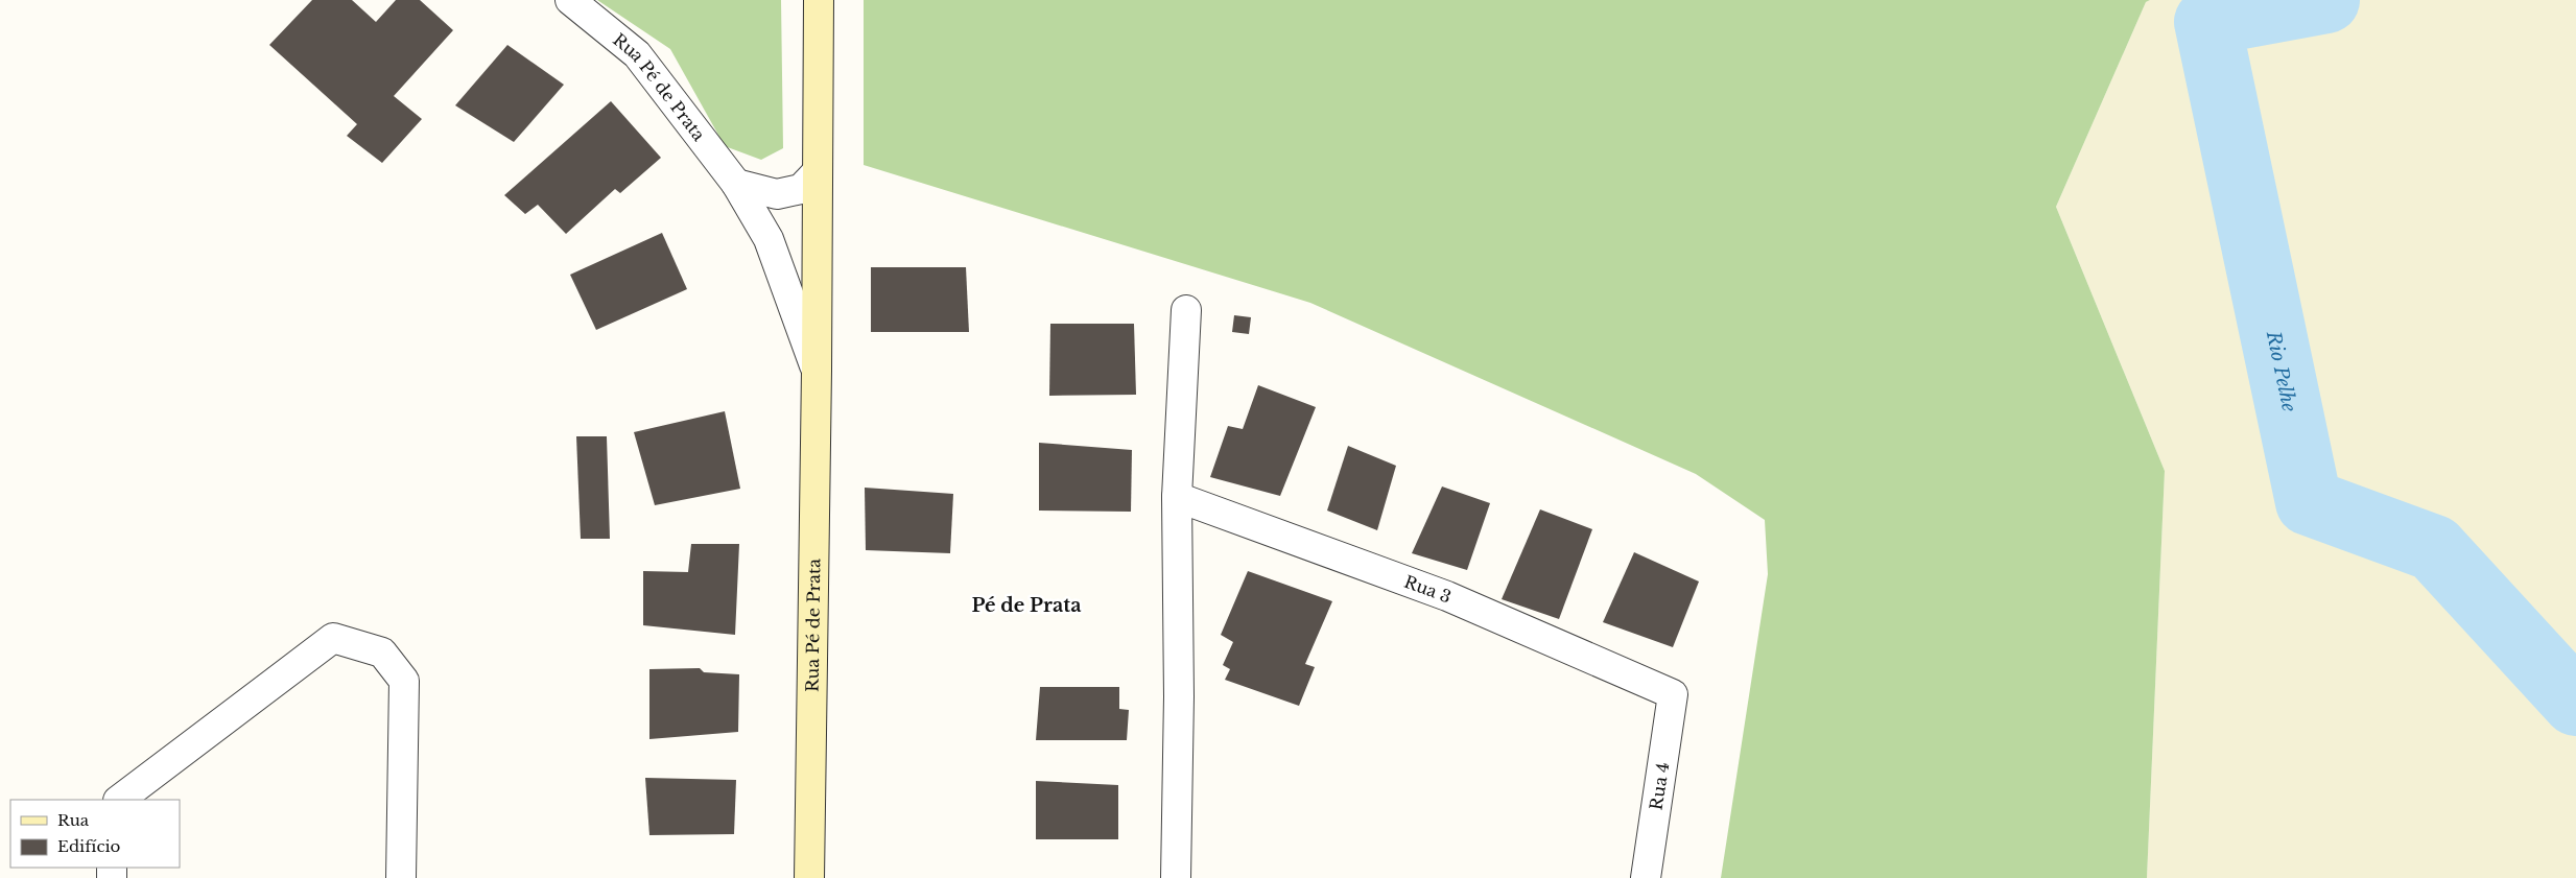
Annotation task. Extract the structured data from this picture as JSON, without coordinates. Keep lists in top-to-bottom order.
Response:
{
  "streets": {
    "street": ["Rua Pé de Prata", "Rua 3", "Rua 4"]
  },
  "crossings": [
    ["Rua 3", "Rua 4"]
  ],
  "districts": ["Pé de Prata"],
  "water": ["Rio Pelhe"],
  "legend": ["Rua", "Edifício"]
}
